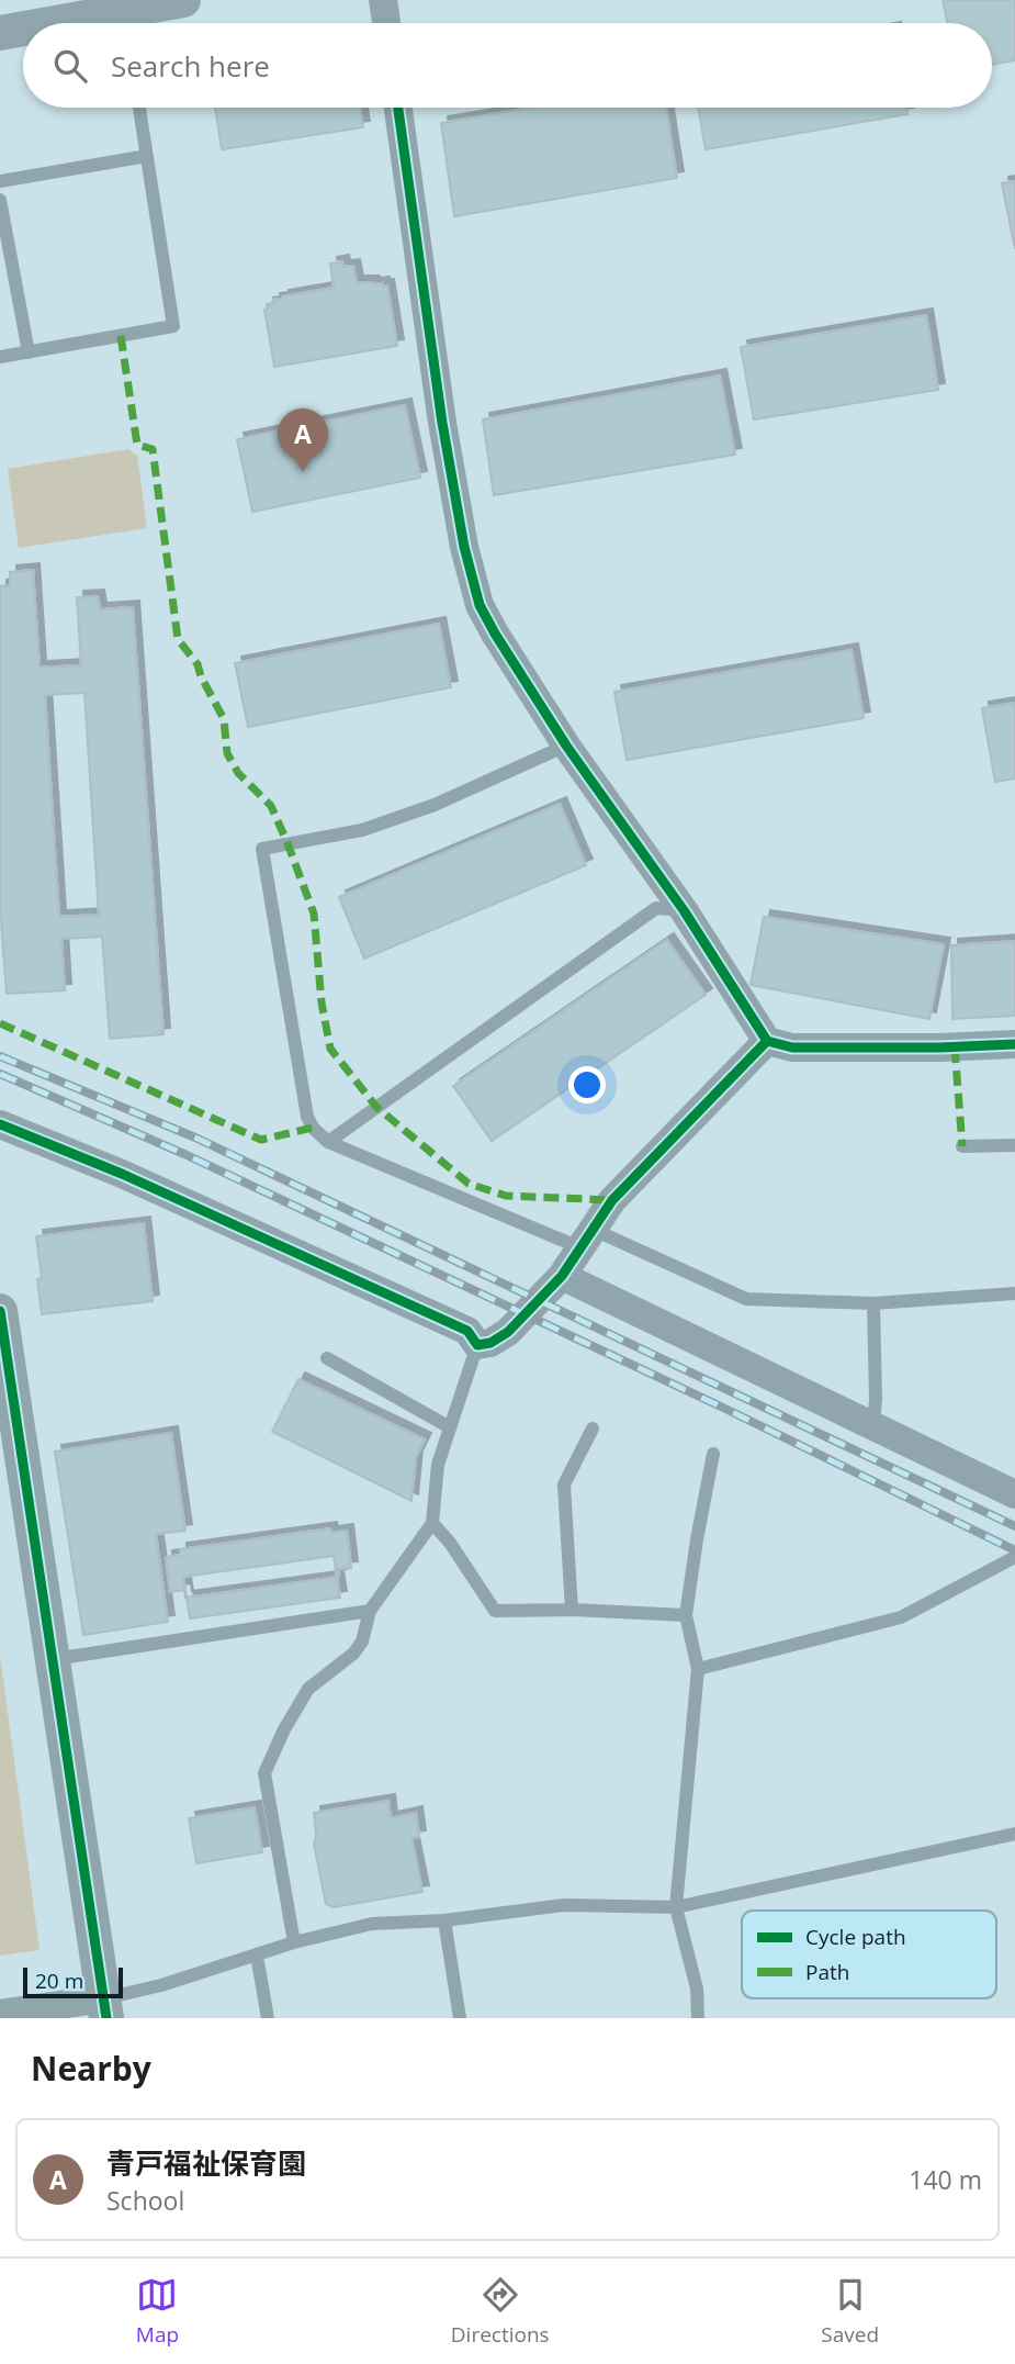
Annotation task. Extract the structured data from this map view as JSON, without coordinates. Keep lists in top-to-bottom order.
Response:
{
  "legend": ["Cycle path", "Path"],
  "scale_bar": "20 m",
  "page": {
    "search": "Search here",
    "pins": "A",
    "scale": "20 m",
    "heading": "Nearby",
    "list": [
      {
        "mark": "A",
        "name": "青戸福祉保育園",
        "note": "School",
        "value": "140 m"
      }
    ],
    "nav": ["Map", "Directions", "Saved"]
  }
}
